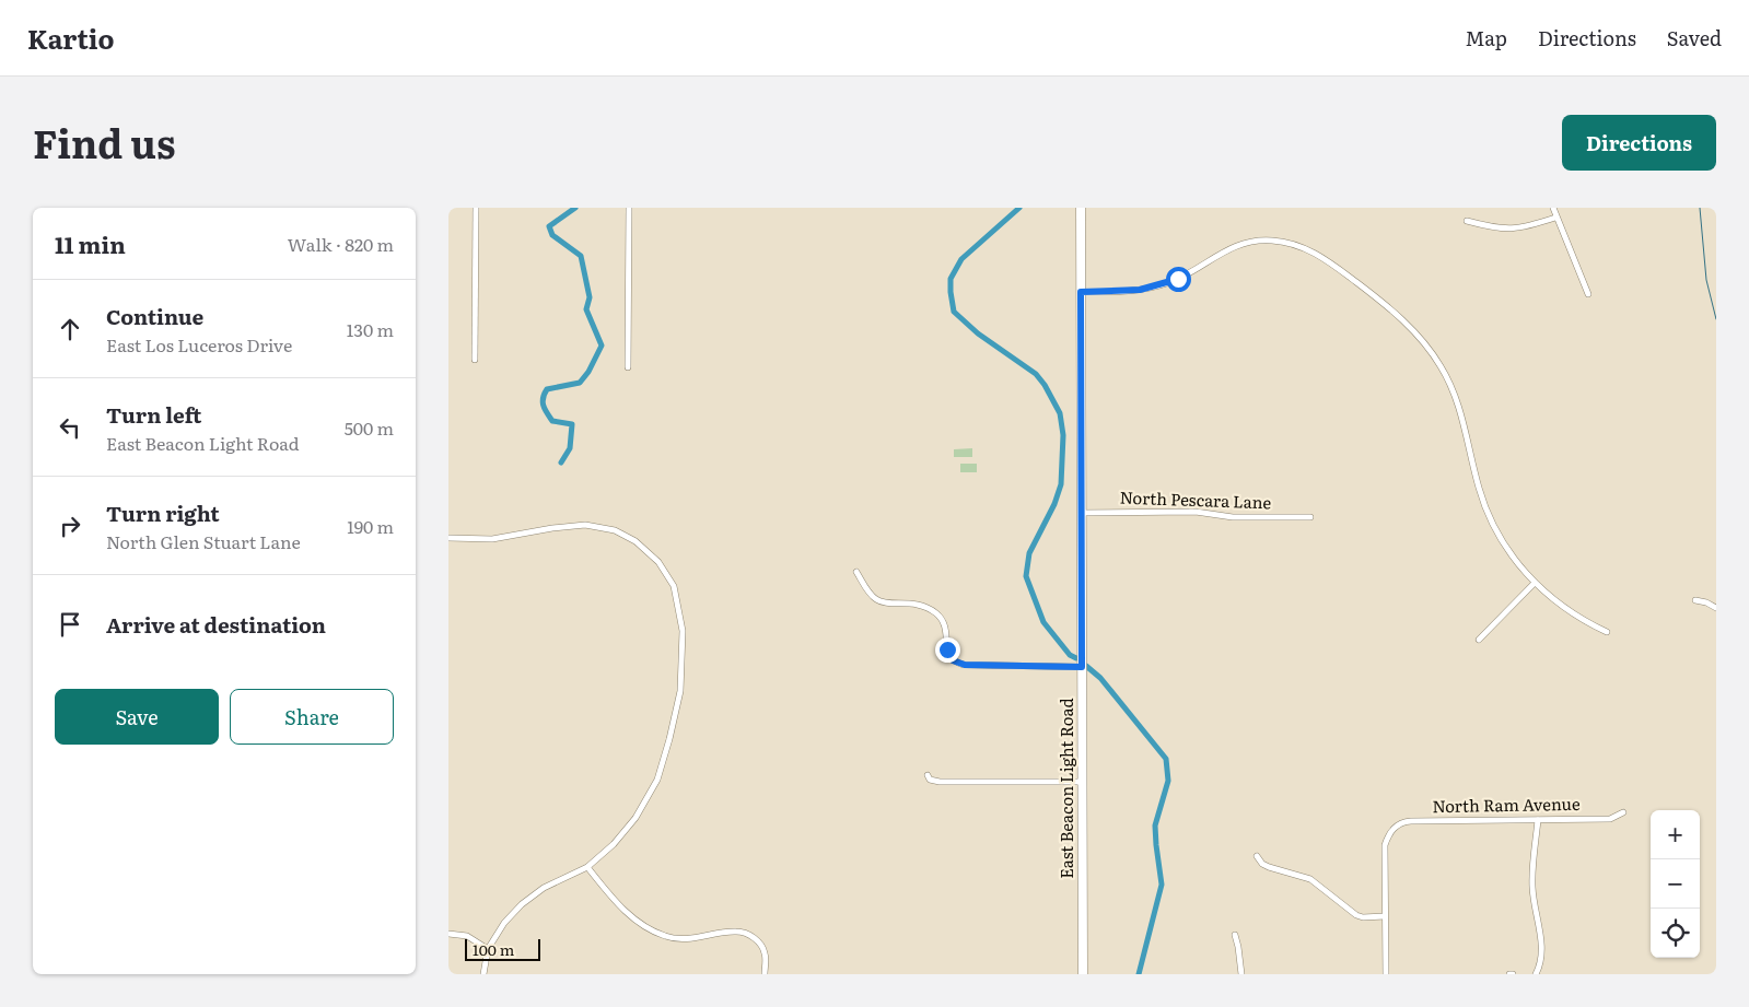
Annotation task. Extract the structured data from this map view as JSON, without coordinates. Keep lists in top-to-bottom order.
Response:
{
  "streets": {
    "main road": ["East Beacon Light Road"],
    "street": ["North Pescara Lane", "North Ram Avenue"]
  },
  "crossings": [
    ["North Pescara Lane", "East Beacon Light Road"]
  ],
  "scale_bar": "100 m",
  "page": {
    "header": "Kartio",
    "nav": ["Map", "Directions", "Saved"],
    "title": "Find us",
    "buttons": [
      "Directions",
      ["Save", "Share"]
    ],
    "heading": ["11 min", "Walk · 820 m"],
    "list": [
      ["Continue", "East Los Luceros Drive", "130 m"],
      ["Turn left", "East Beacon Light Road", "500 m"],
      ["Turn right", "North Glen Stuart Lane", "190 m"],
      "Arrive at destination"
    ],
    "map_buttons": ["+", "−"],
    "scale": "100 m"
  }
}
